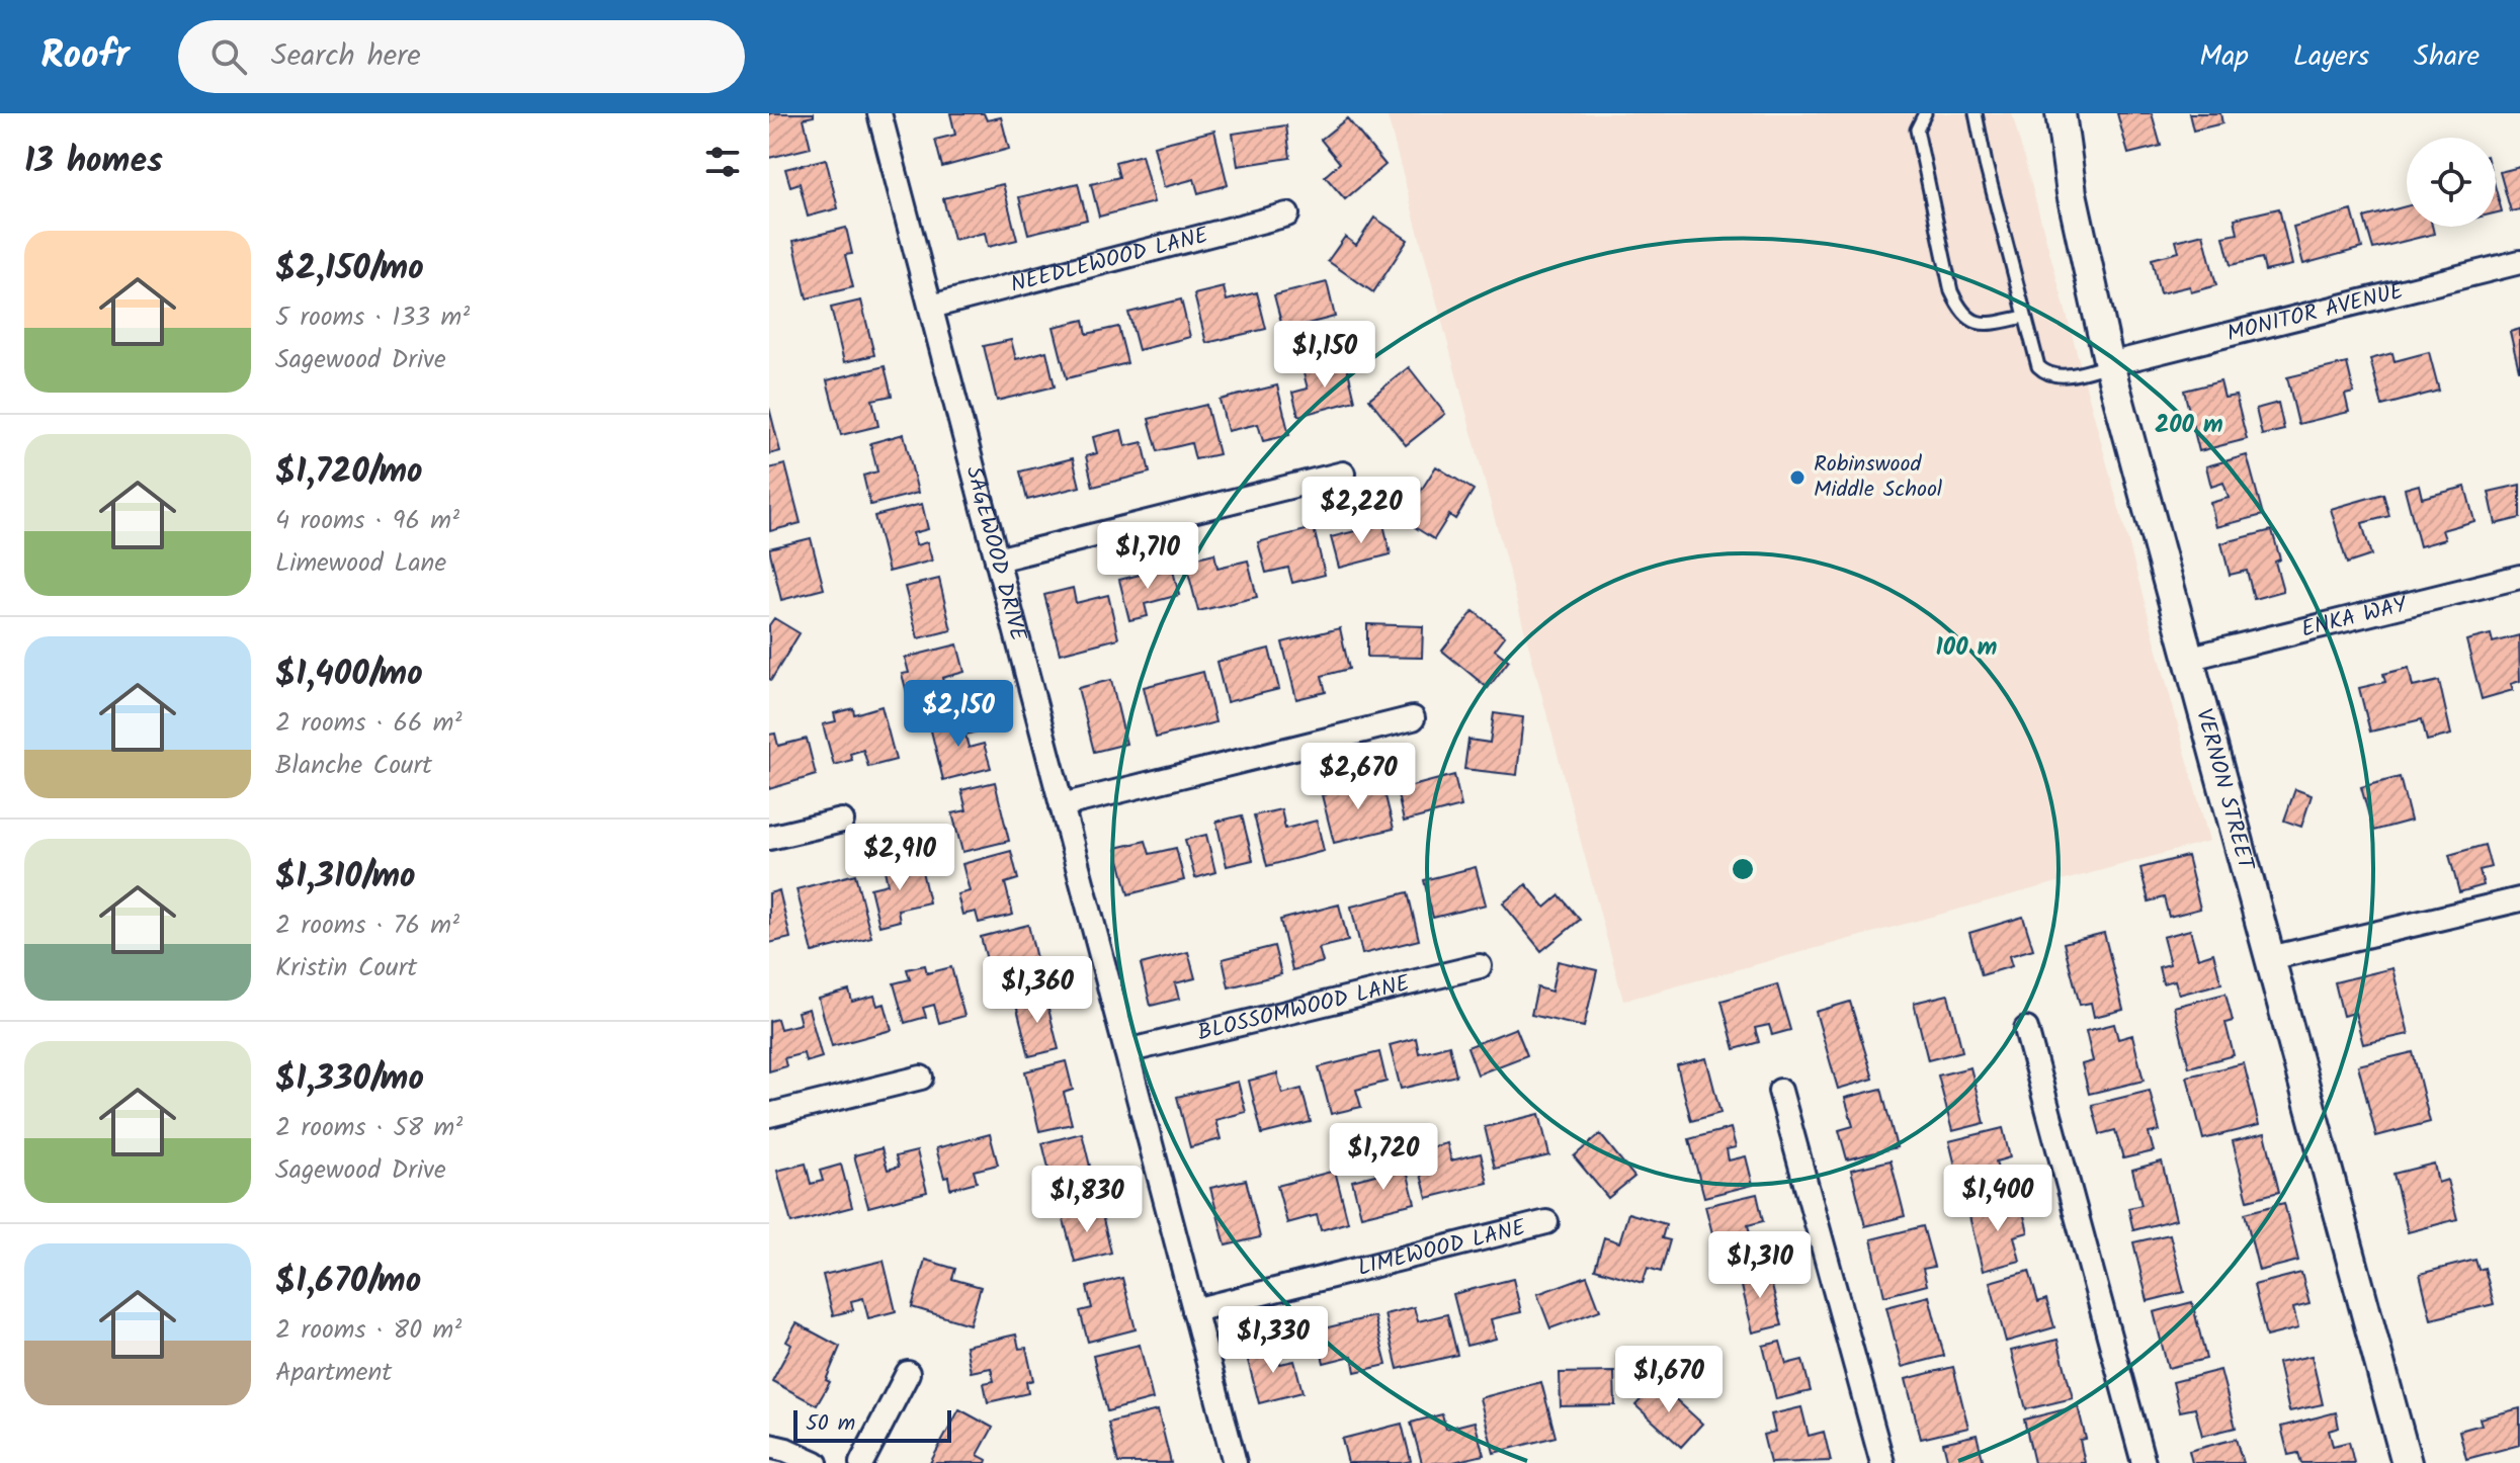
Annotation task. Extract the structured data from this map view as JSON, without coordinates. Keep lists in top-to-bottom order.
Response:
{
  "streets": {
    "street": [
      "NEEDLEWOOD LANE",
      "MONITOR AVENUE",
      "SAGEWOOD DRIVE",
      "ENKA WAY",
      "VERNON STREET",
      "BLOSSOMWOOD LANE",
      "LIMEWOOD LANE"
    ]
  },
  "crossings": [
    ["NEEDLEWOOD LANE", "SAGEWOOD DRIVE"],
    ["MONITOR AVENUE", "VERNON STREET"],
    ["SAGEWOOD DRIVE", "BLOSSOMWOOD LANE"],
    ["SAGEWOOD DRIVE", "LIMEWOOD LANE"],
    ["ENKA WAY", "VERNON STREET"]
  ],
  "places": ["Robinswood Middle School"],
  "scale_bar": "50 m",
  "page": {
    "header": "Roofr",
    "search": "Search here",
    "nav": ["Map", "Layers", "Share"],
    "heading": "13 homes",
    "list": [
      {
        "name": "$2,150/mo",
        "note": "5 rooms · 133 m² · Sagewood Drive"
      },
      {
        "name": "$1,720/mo",
        "note": "4 rooms · 96 m² · Limewood Lane"
      },
      {
        "name": "$1,400/mo",
        "note": "2 rooms · 66 m² · Blanche Court"
      },
      {
        "name": "$1,310/mo",
        "note": "2 rooms · 76 m² · Kristin Court"
      },
      {
        "name": "$1,330/mo",
        "note": "2 rooms · 58 m² · Sagewood Drive"
      },
      {
        "name": "$1,670/mo",
        "note": "2 rooms · 80 m² · Apartment"
      }
    ],
    "price": [
      "$1,150",
      "$2,220",
      "$1,710",
      "$2,150",
      "$2,670",
      "$2,910",
      "$1,360",
      "$1,720",
      "$1,400",
      "$1,830",
      "$1,310",
      "$1,330",
      "$1,670"
    ],
    "scale": "50 m"
  },
  "rings": ["200 m", "100 m"]
}
